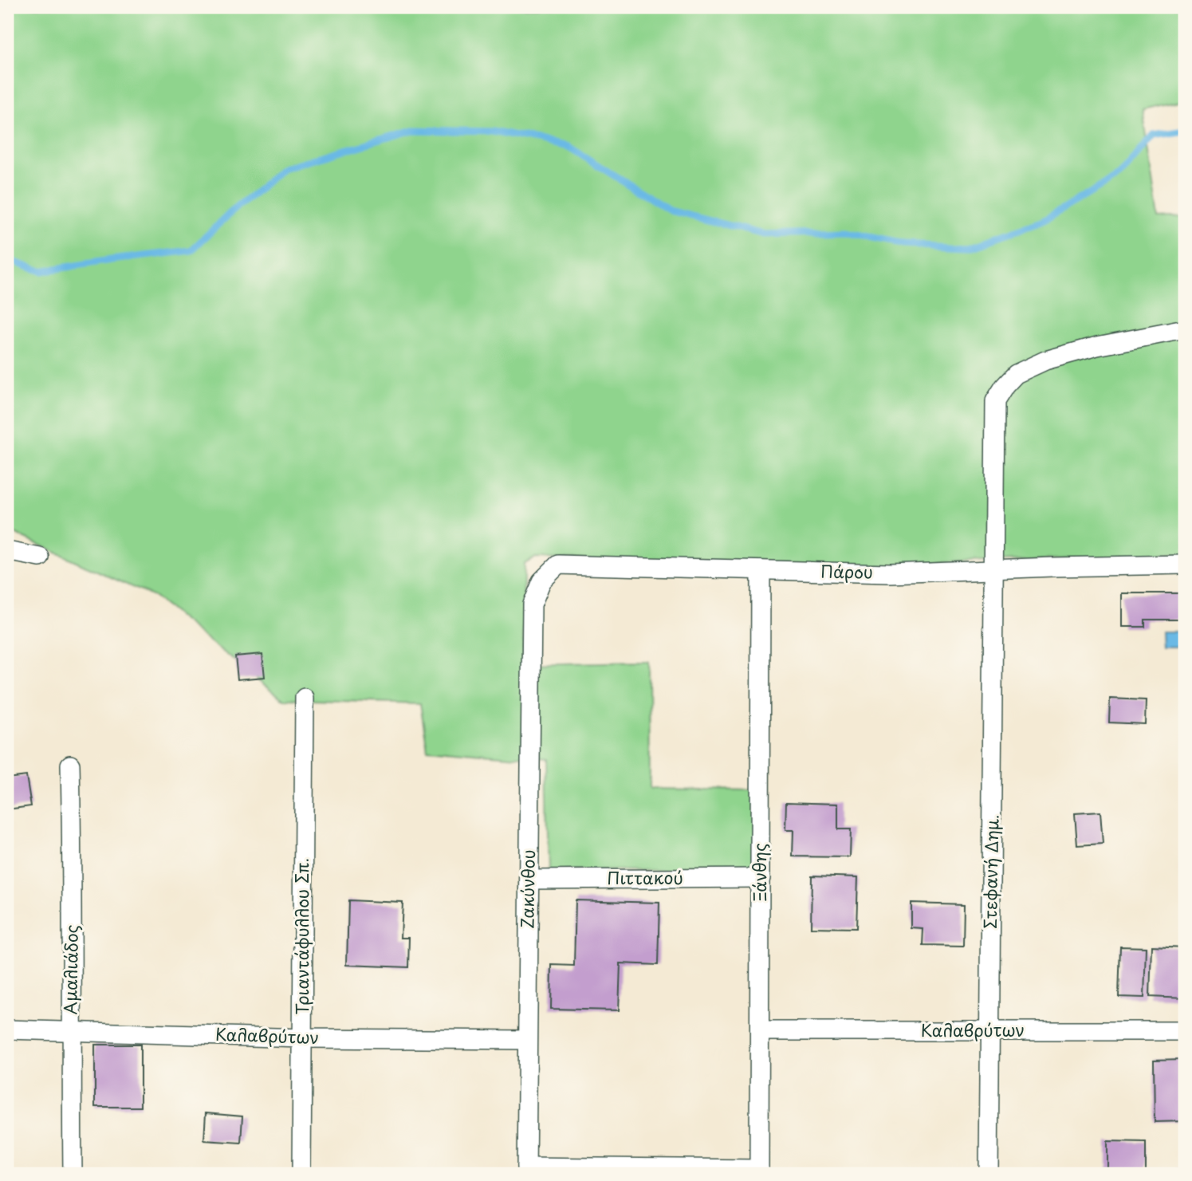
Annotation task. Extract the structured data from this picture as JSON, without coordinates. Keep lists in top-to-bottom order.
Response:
{
  "streets": {
    "street": [
      "Πάρου",
      "Στεφανή Δημ.",
      "Ξάνθης",
      "Πιττακού",
      "Ζακύνθου",
      "Τριαντάφυλλου Σπ.",
      "Αμαλιάδος",
      "Καλαβρύτων"
    ]
  },
  "crossings": [
    ["Πάρου", "Στεφανή Δημ."],
    ["Πάρου", "Ξάνθης"],
    ["Πάρου", "Ζακύνθου"],
    ["Στεφανή Δημ.", "Καλαβρύτων"],
    ["Ξάνθης", "Πιττακού"],
    ["Ξάνθης", "Καλαβρύτων"],
    ["Πιττακού", "Ζακύνθου"],
    ["Ζακύνθου", "Καλαβρύτων"],
    ["Τριαντάφυλλου Σπ.", "Καλαβρύτων"],
    ["Αμαλιάδος", "Καλαβρύτων"]
  ]
}
